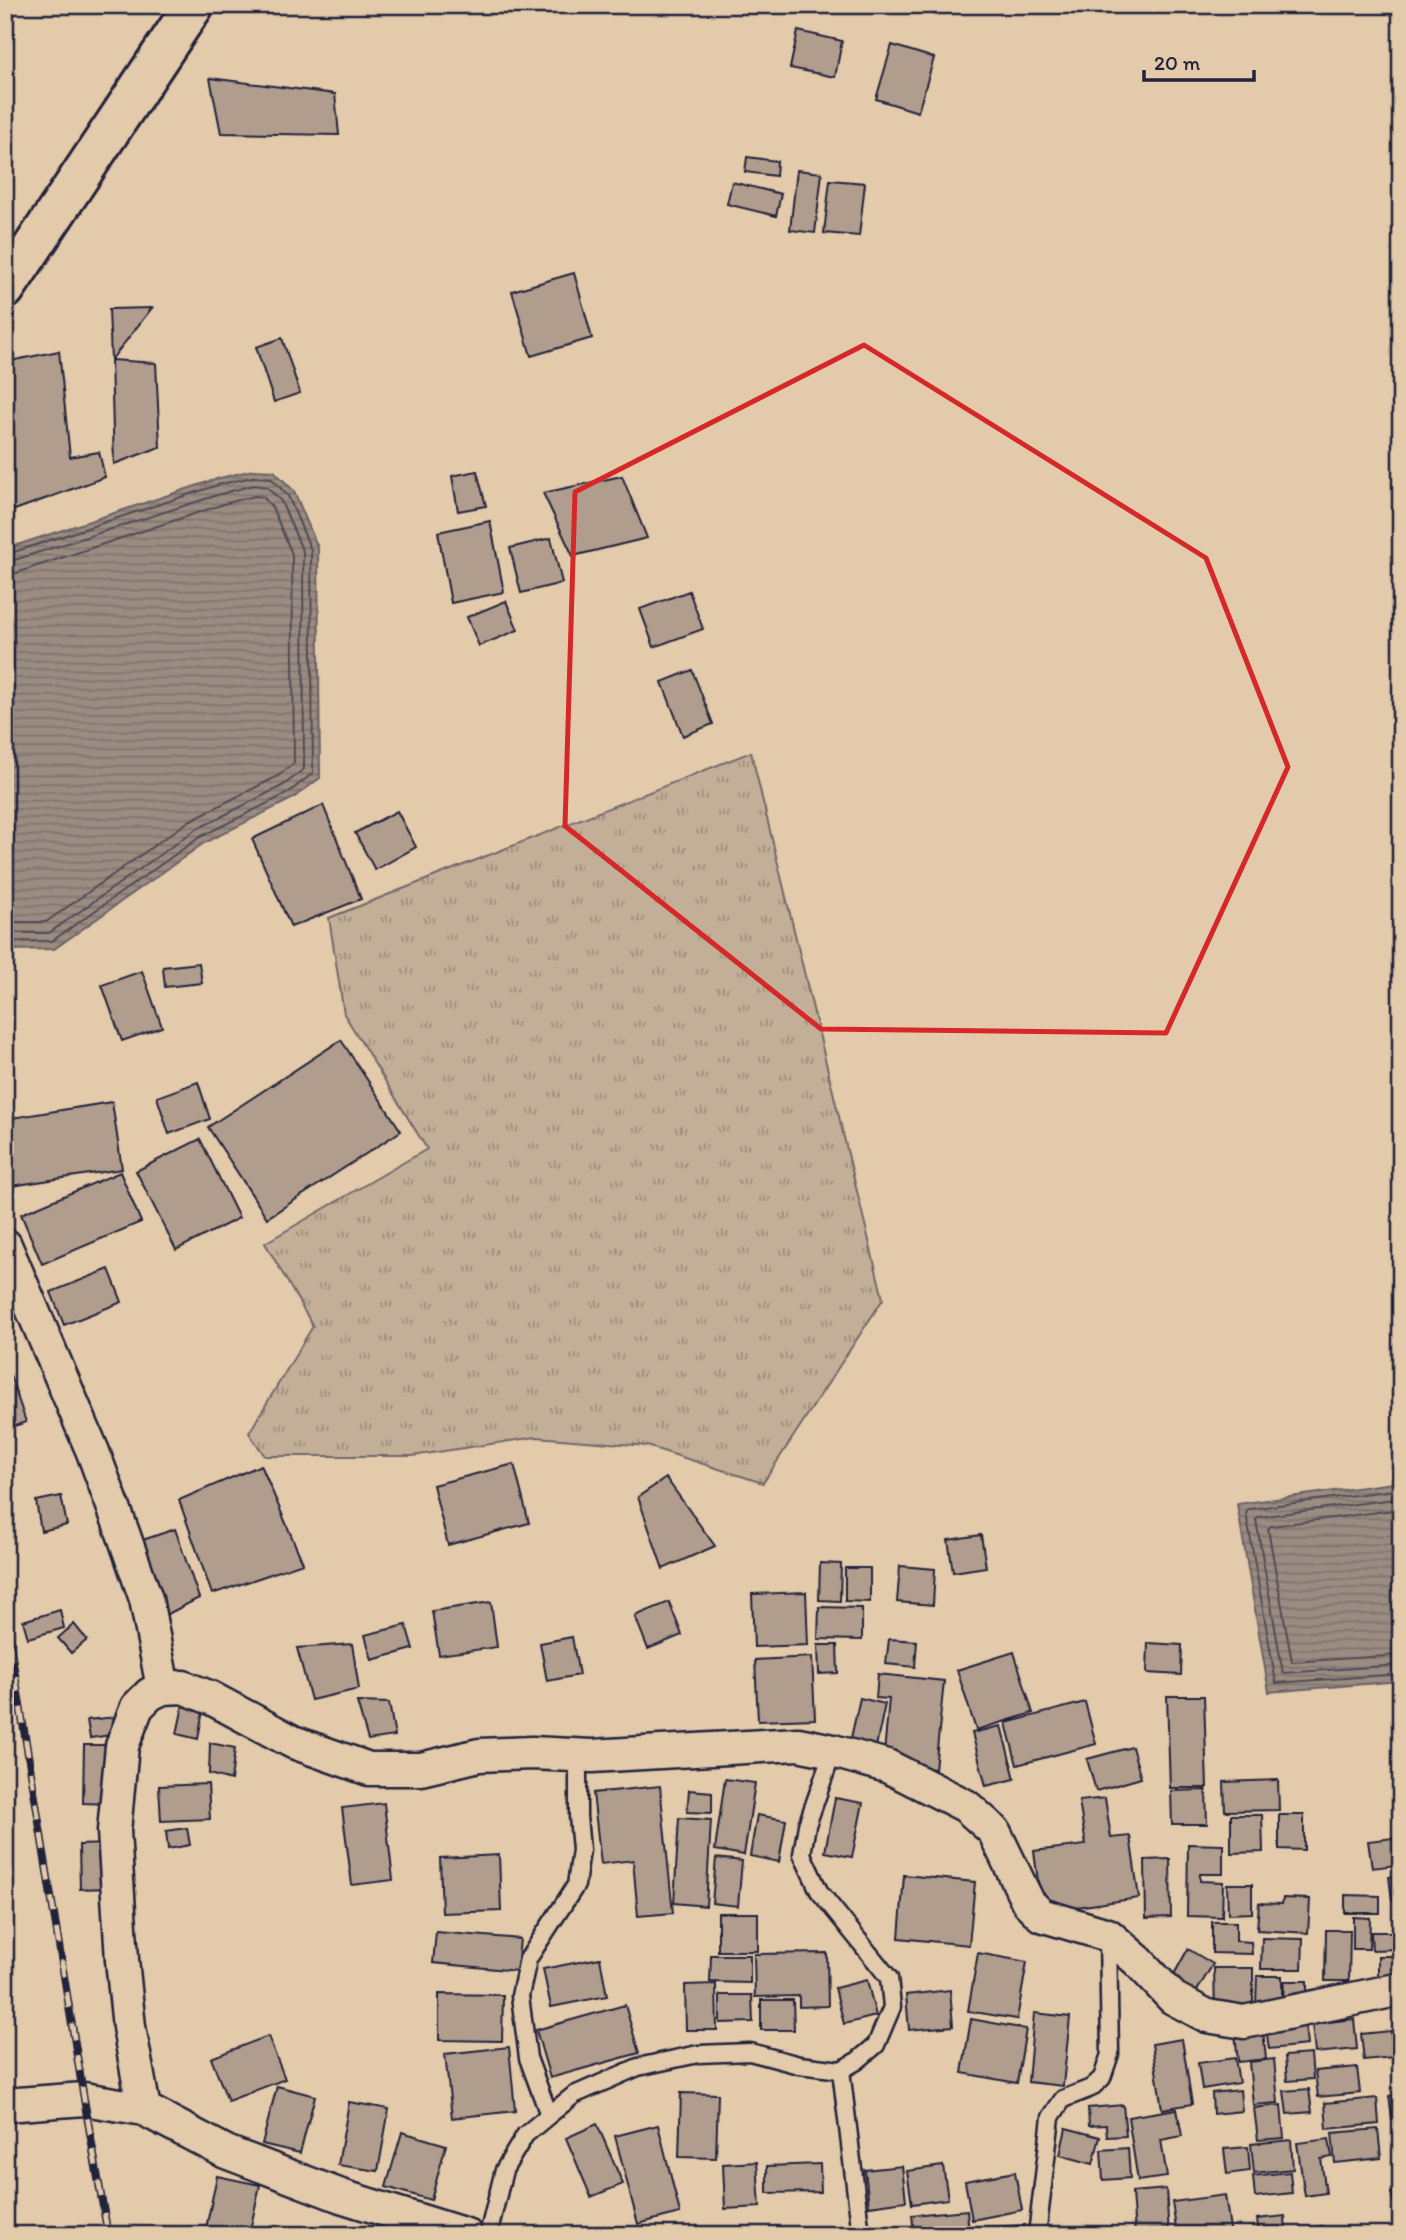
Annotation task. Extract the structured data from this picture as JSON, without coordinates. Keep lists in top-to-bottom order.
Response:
{
  "scale_bar": "20 m"
}
